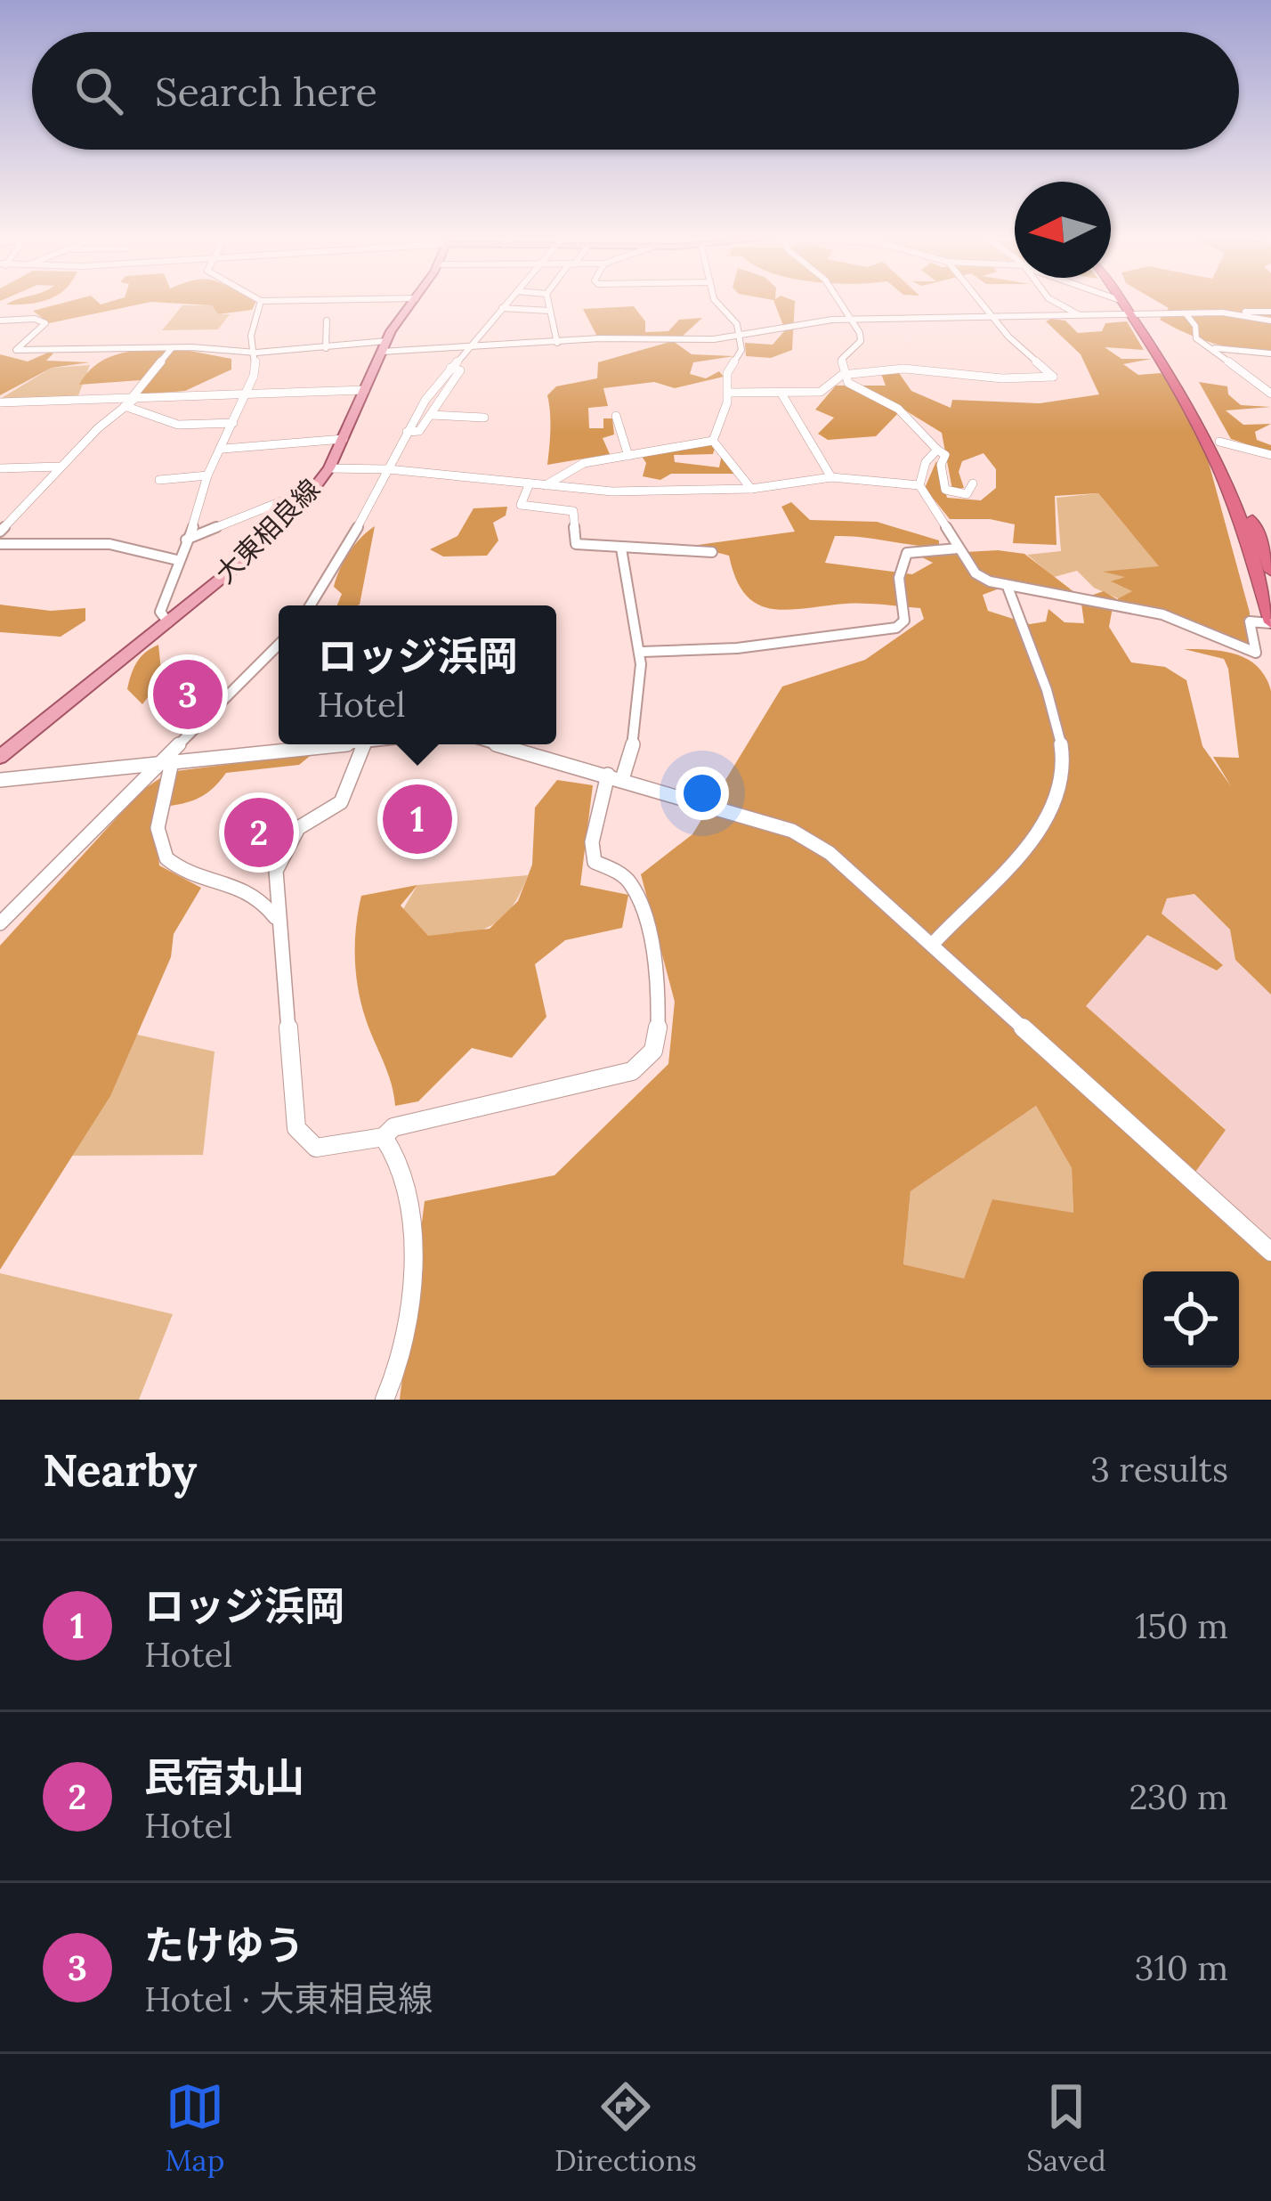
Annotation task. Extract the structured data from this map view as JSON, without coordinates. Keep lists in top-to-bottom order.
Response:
{
  "streets": {
    "main road": ["大東相良線"]
  },
  "north": "left",
  "page": {
    "search": "Search here",
    "popup": ["ロッジ浜岡", "Hotel"],
    "pins": ["3", "1", "2"],
    "heading": ["Nearby", "3 results"],
    "list": [
      {
        "mark": "1",
        "name": "ロッジ浜岡",
        "note": "Hotel",
        "value": "150 m"
      },
      {
        "mark": "2",
        "name": "民宿丸山",
        "note": "Hotel",
        "value": "230 m"
      },
      {
        "mark": "3",
        "name": "たけゆう",
        "note": "Hotel · 大東相良線",
        "value": "310 m"
      }
    ],
    "nav": ["Map", "Directions", "Saved"]
  }
}
